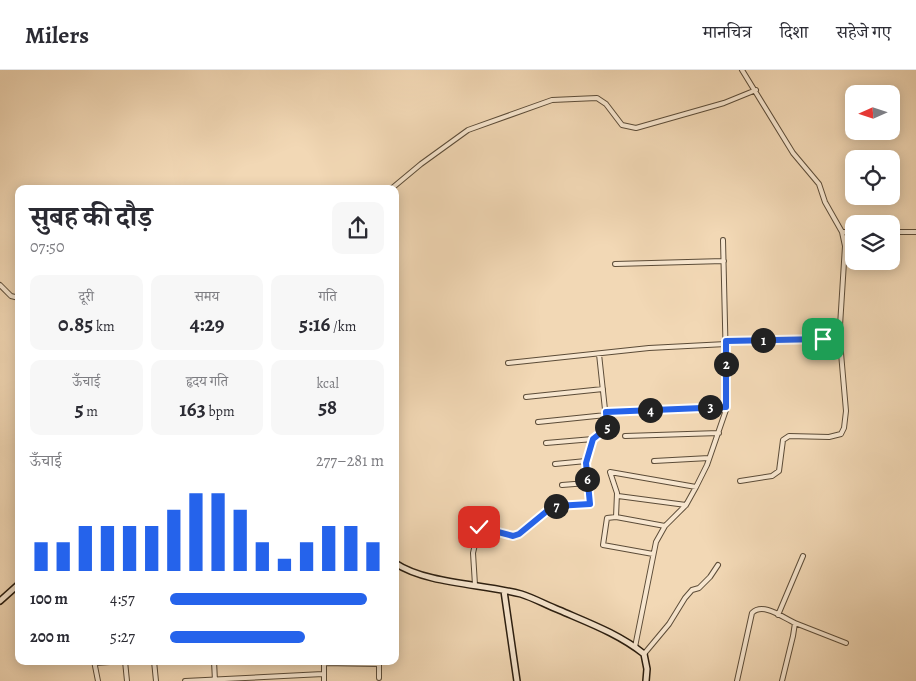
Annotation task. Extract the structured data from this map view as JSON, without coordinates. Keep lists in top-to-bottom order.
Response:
{
  "north": "left",
  "page": {
    "header": "Milers",
    "nav": ["मानचित्र", "दिशा", "सहेजे गए"],
    "heading": ["सुबह की दौड़", "07:50"],
    "stats": [
      ["दूरी", "0.85 km"],
      ["समय", "4:29"],
      ["गति", "5:16 /km"],
      ["ऊँचाई", "5 m"],
      ["हृदय गति", "163 bpm"],
      ["kcal", "58"]
    ],
    "pins": [
      "1",
      "2",
      "3",
      "4",
      "5",
      "6",
      "7"
    ],
    "chart": ["ऊँचाई", "277–281 m"],
    "list": [
      {
        "name": "100 m",
        "note": "4:57"
      },
      {
        "name": "200 m",
        "note": "5:27"
      }
    ]
  }
}
